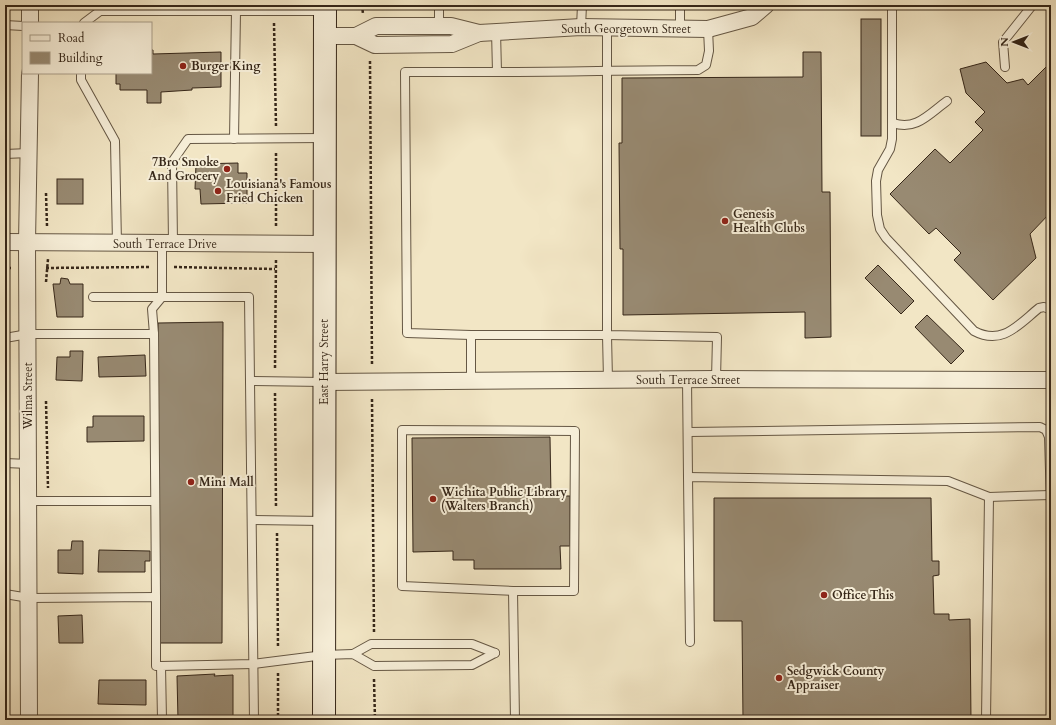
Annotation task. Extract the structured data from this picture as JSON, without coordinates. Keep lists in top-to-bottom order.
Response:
{
  "streets": {
    "main road": ["East Harry Street"],
    "street": [
      "South Georgetown Street",
      "South Terrace Drive",
      "South Terrace Street",
      "Wilma Street"
    ]
  },
  "crossings": [
    ["South Georgetown Street", "East Harry Street"],
    ["South Terrace Drive", "East Harry Street"],
    ["South Terrace Drive", "Wilma Street"],
    ["East Harry Street", "South Terrace Street"]
  ],
  "places": [
    "Burger King",
    "7Bro Smoke And Grocery",
    "Louisiana's Famous Fried Chicken",
    "Genesis Health Clubs",
    "Mini Mall",
    "Wichita Public Library (Walters Branch)",
    "Office This",
    "Sedgwick County Appraiser"
  ],
  "legend": ["Road", "Building"],
  "north": "left"
}
